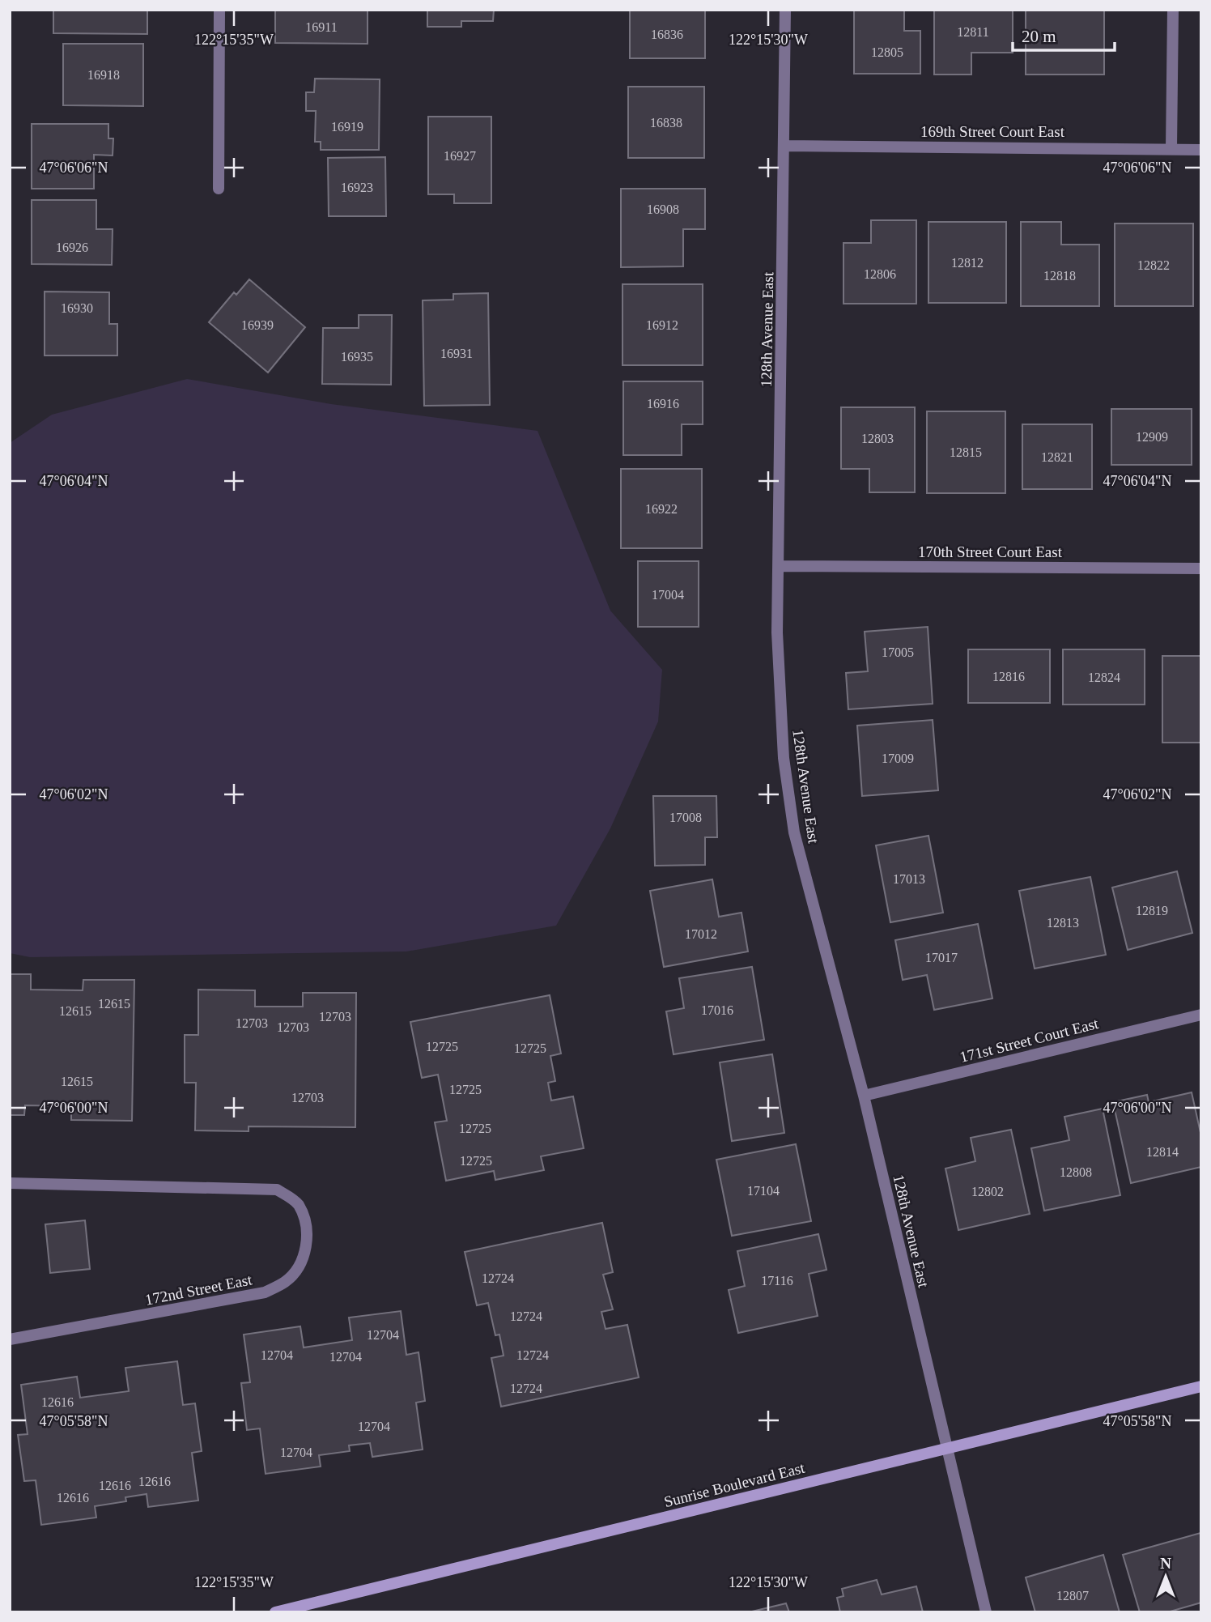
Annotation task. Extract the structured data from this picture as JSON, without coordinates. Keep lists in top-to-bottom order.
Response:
{
  "streets": {
    "street": [
      "169th Street Court East",
      "128th Avenue East",
      "170th Street Court East",
      "171st Street Court East",
      "172nd Street East",
      "Sunrise Boulevard East"
    ]
  },
  "crossings": [
    ["169th Street Court East", "128th Avenue East"],
    ["128th Avenue East", "170th Street Court East"],
    ["128th Avenue East", "171st Street Court East"],
    ["128th Avenue East", "Sunrise Boulevard East"]
  ],
  "house_numbers": [
    "16911",
    "12811",
    "16836",
    "12805",
    "16918",
    "16838",
    "16919",
    "16927",
    "16923",
    "16908",
    "16926",
    "12812",
    "12822",
    "12806",
    "12818",
    "16930",
    "16939",
    "16912",
    "16931",
    "16935",
    "16916",
    "12909",
    "12803",
    "12815",
    "12821",
    "16922",
    "17004",
    "17005",
    "12816",
    "12824",
    "17009",
    "17008",
    "17013",
    "12819",
    "12813",
    "17012",
    "17017",
    "12615",
    "17016",
    "12615",
    "12703",
    "12703",
    "12703",
    "12725",
    "12725",
    "12615",
    "12725",
    "12703",
    "12725",
    "12814",
    "12725",
    "12808",
    "17104",
    "12802",
    "12724",
    "17116",
    "12724",
    "12704",
    "12704",
    "12724",
    "12704",
    "12724",
    "12616",
    "12704",
    "12704",
    "12616",
    "12616",
    "12616",
    "12807"
  ],
  "scale_bar": "20 m",
  "north": "top",
  "coordinates": [
    "122°15'35\"W",
    "122°15'30\"W",
    "47°06'06\"N",
    "47°06'04\"N",
    "47°06'02\"N",
    "47°06'00\"N",
    "47°05'58\"N"
  ]
}
